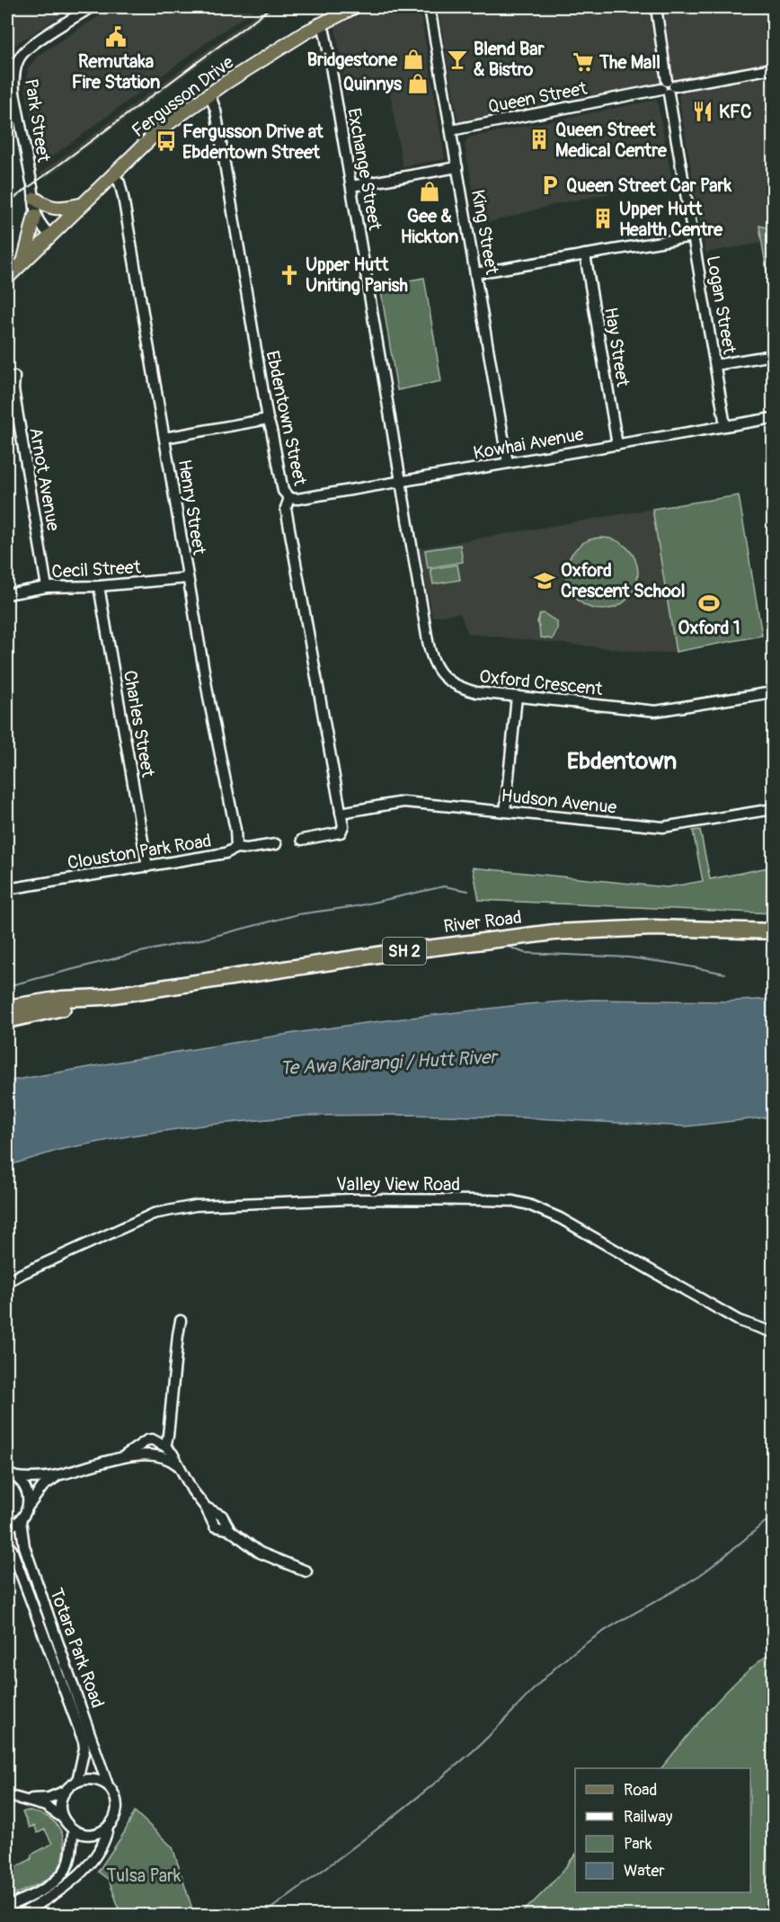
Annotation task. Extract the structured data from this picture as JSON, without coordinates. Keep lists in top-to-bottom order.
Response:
{
  "streets": {
    "highway": ["River Road", "SH 2"],
    "main road": ["Fergusson Drive"],
    "street": [
      "Queen Street",
      "Park Street",
      "Exchange Street",
      "King Street",
      "Logan Street",
      "Hay Street",
      "Ebdentown Street",
      "Kowhai Avenue",
      "Arnot Avenue",
      "Henry Street",
      "Cecil Street",
      "Oxford Crescent",
      "Charles Street",
      "Hudson Avenue",
      "Clouston Park Road",
      "Valley View Road",
      "Totara Park Road"
    ]
  },
  "crossings": [
    ["Fergusson Drive", "Park Street"],
    ["Fergusson Drive", "Exchange Street"],
    ["Fergusson Drive", "Ebdentown Street"],
    ["Fergusson Drive", "Henry Street"],
    ["Queen Street", "King Street"],
    ["Queen Street", "Logan Street"],
    ["Exchange Street", "Kowhai Avenue"],
    ["Exchange Street", "Oxford Crescent"],
    ["King Street", "Kowhai Avenue"],
    ["Logan Street", "Kowhai Avenue"],
    ["Hay Street", "Kowhai Avenue"],
    ["Ebdentown Street", "Kowhai Avenue"],
    ["Ebdentown Street", "Hudson Avenue"],
    ["Kowhai Avenue", "Oxford Crescent"],
    ["Arnot Avenue", "Cecil Street"],
    ["Henry Street", "Cecil Street"],
    ["Henry Street", "Clouston Park Road"],
    ["Cecil Street", "Charles Street"],
    ["Charles Street", "Clouston Park Road"]
  ],
  "districts": ["Ebdentown"],
  "water": ["Te Awa Kairangi / Hutt River"],
  "parks": ["Tulsa Park"],
  "places": {
    "public building": ["Remutaka Fire Station"],
    "shop": ["Bridgestone", "Quinnys", "Gee & Hickton"],
    "bar": ["Blend Bar & Bistro"],
    "supermarket": ["The Mall"],
    "restaurant": ["KFC"],
    "building": ["Queen Street Medical Centre", "Upper Hutt Health Centre"],
    "bus stop": ["Fergusson Drive at Ebdentown Street"],
    "parking": ["Queen Street Car Park"],
    "church": ["Upper Hutt Uniting Parish"],
    "school or university": ["Oxford Crescent School"],
    "sports": ["Oxford 1"]
  },
  "legend": [
    "Road",
    "Railway",
    "Park",
    "Water"
  ]
}
